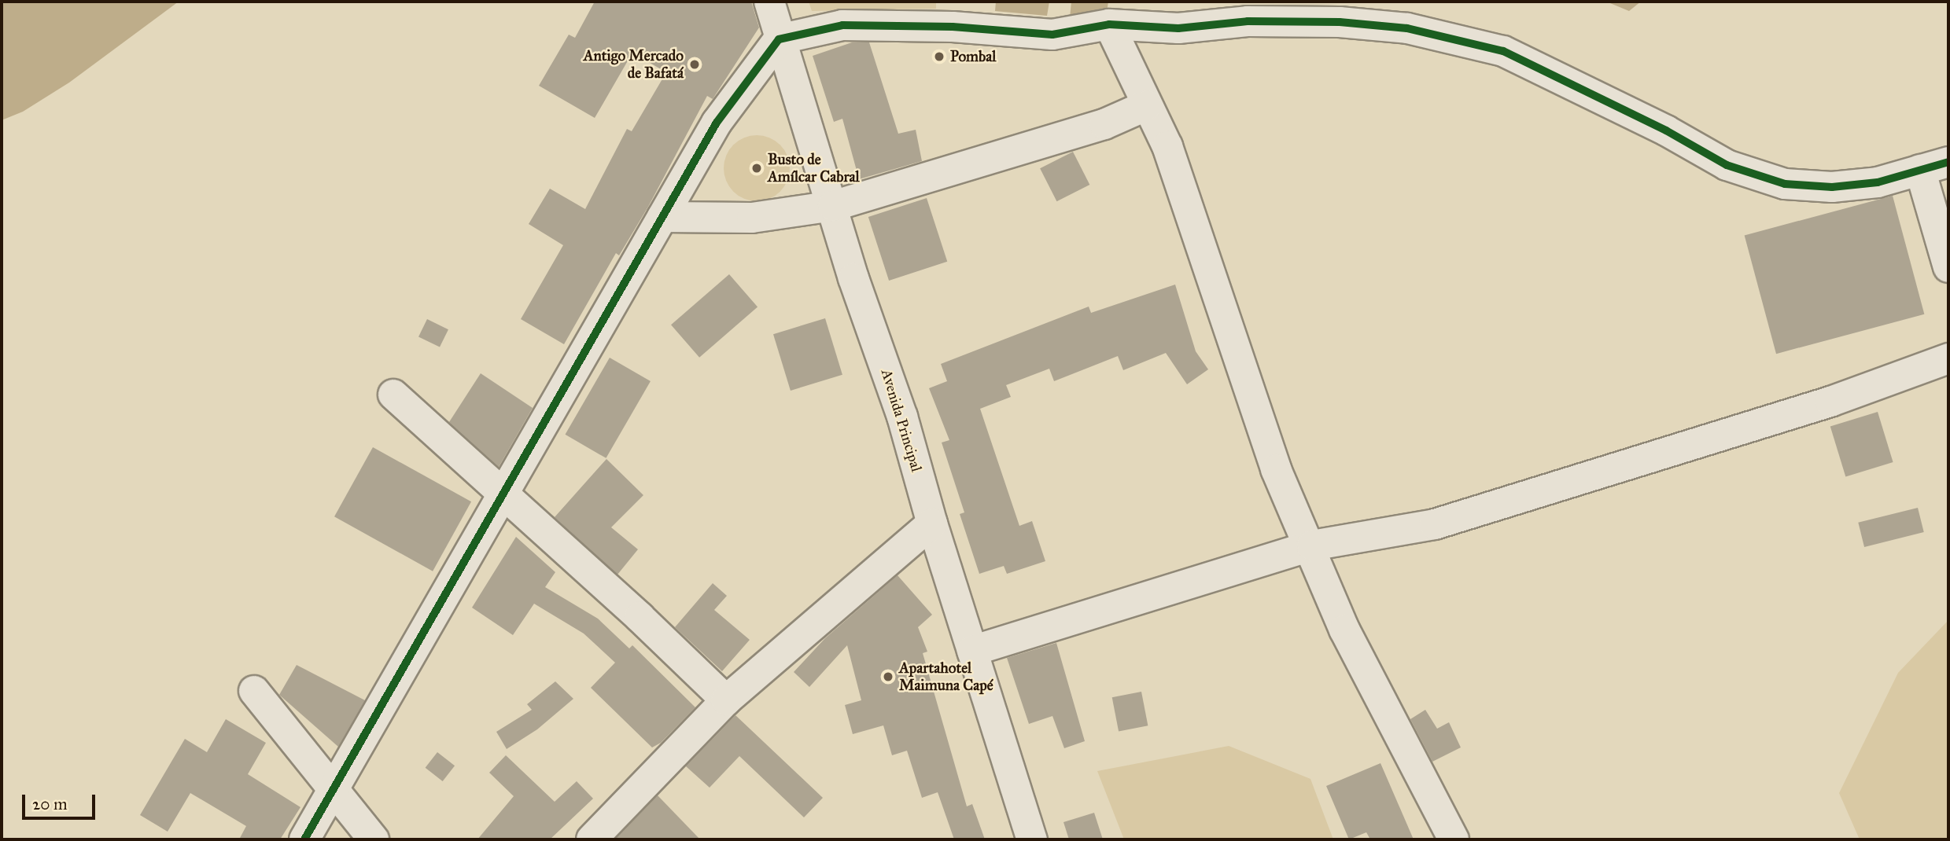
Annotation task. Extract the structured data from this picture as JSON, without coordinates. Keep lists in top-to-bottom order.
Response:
{
  "streets": {
    "street": ["Avenida Principal"]
  },
  "places": [
    "Pombal",
    "Antigo Mercado de Bafatá",
    "Busto de Amílcar Cabral",
    "Apartahotel Maimuna Capé"
  ],
  "scale_bar": "20 m"
}
